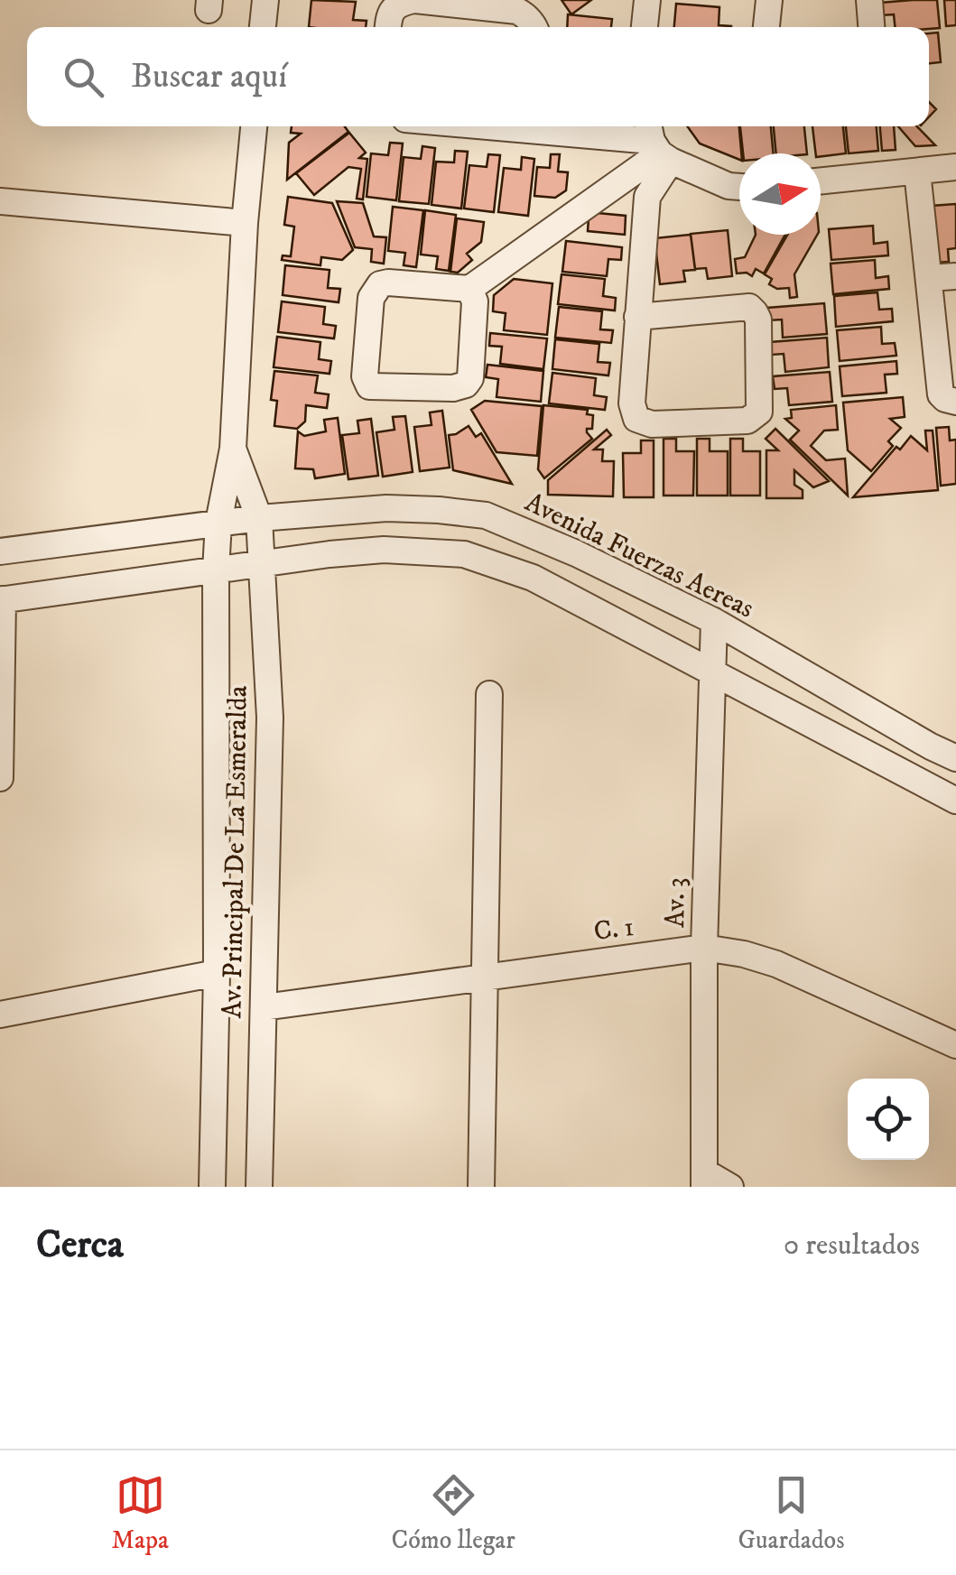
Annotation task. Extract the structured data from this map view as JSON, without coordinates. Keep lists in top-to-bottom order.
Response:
{
  "streets": {
    "street": [
      "Avenida Fuerzas Aereas",
      "Av. Principal De La Esmeralda",
      "Av. 3",
      "C. 1"
    ]
  },
  "crossings": [
    ["Avenida Fuerzas Aereas", "Av. Principal De La Esmeralda"],
    ["Avenida Fuerzas Aereas", "Av. 3"],
    ["Av. Principal De La Esmeralda", "C. 1"],
    ["Av. 3", "C. 1"]
  ],
  "north": "right",
  "page": {
    "search": "Buscar aquí",
    "heading": ["Cerca", "0 resultados"],
    "nav": ["Mapa", "Cómo llegar", "Guardados"]
  }
}
